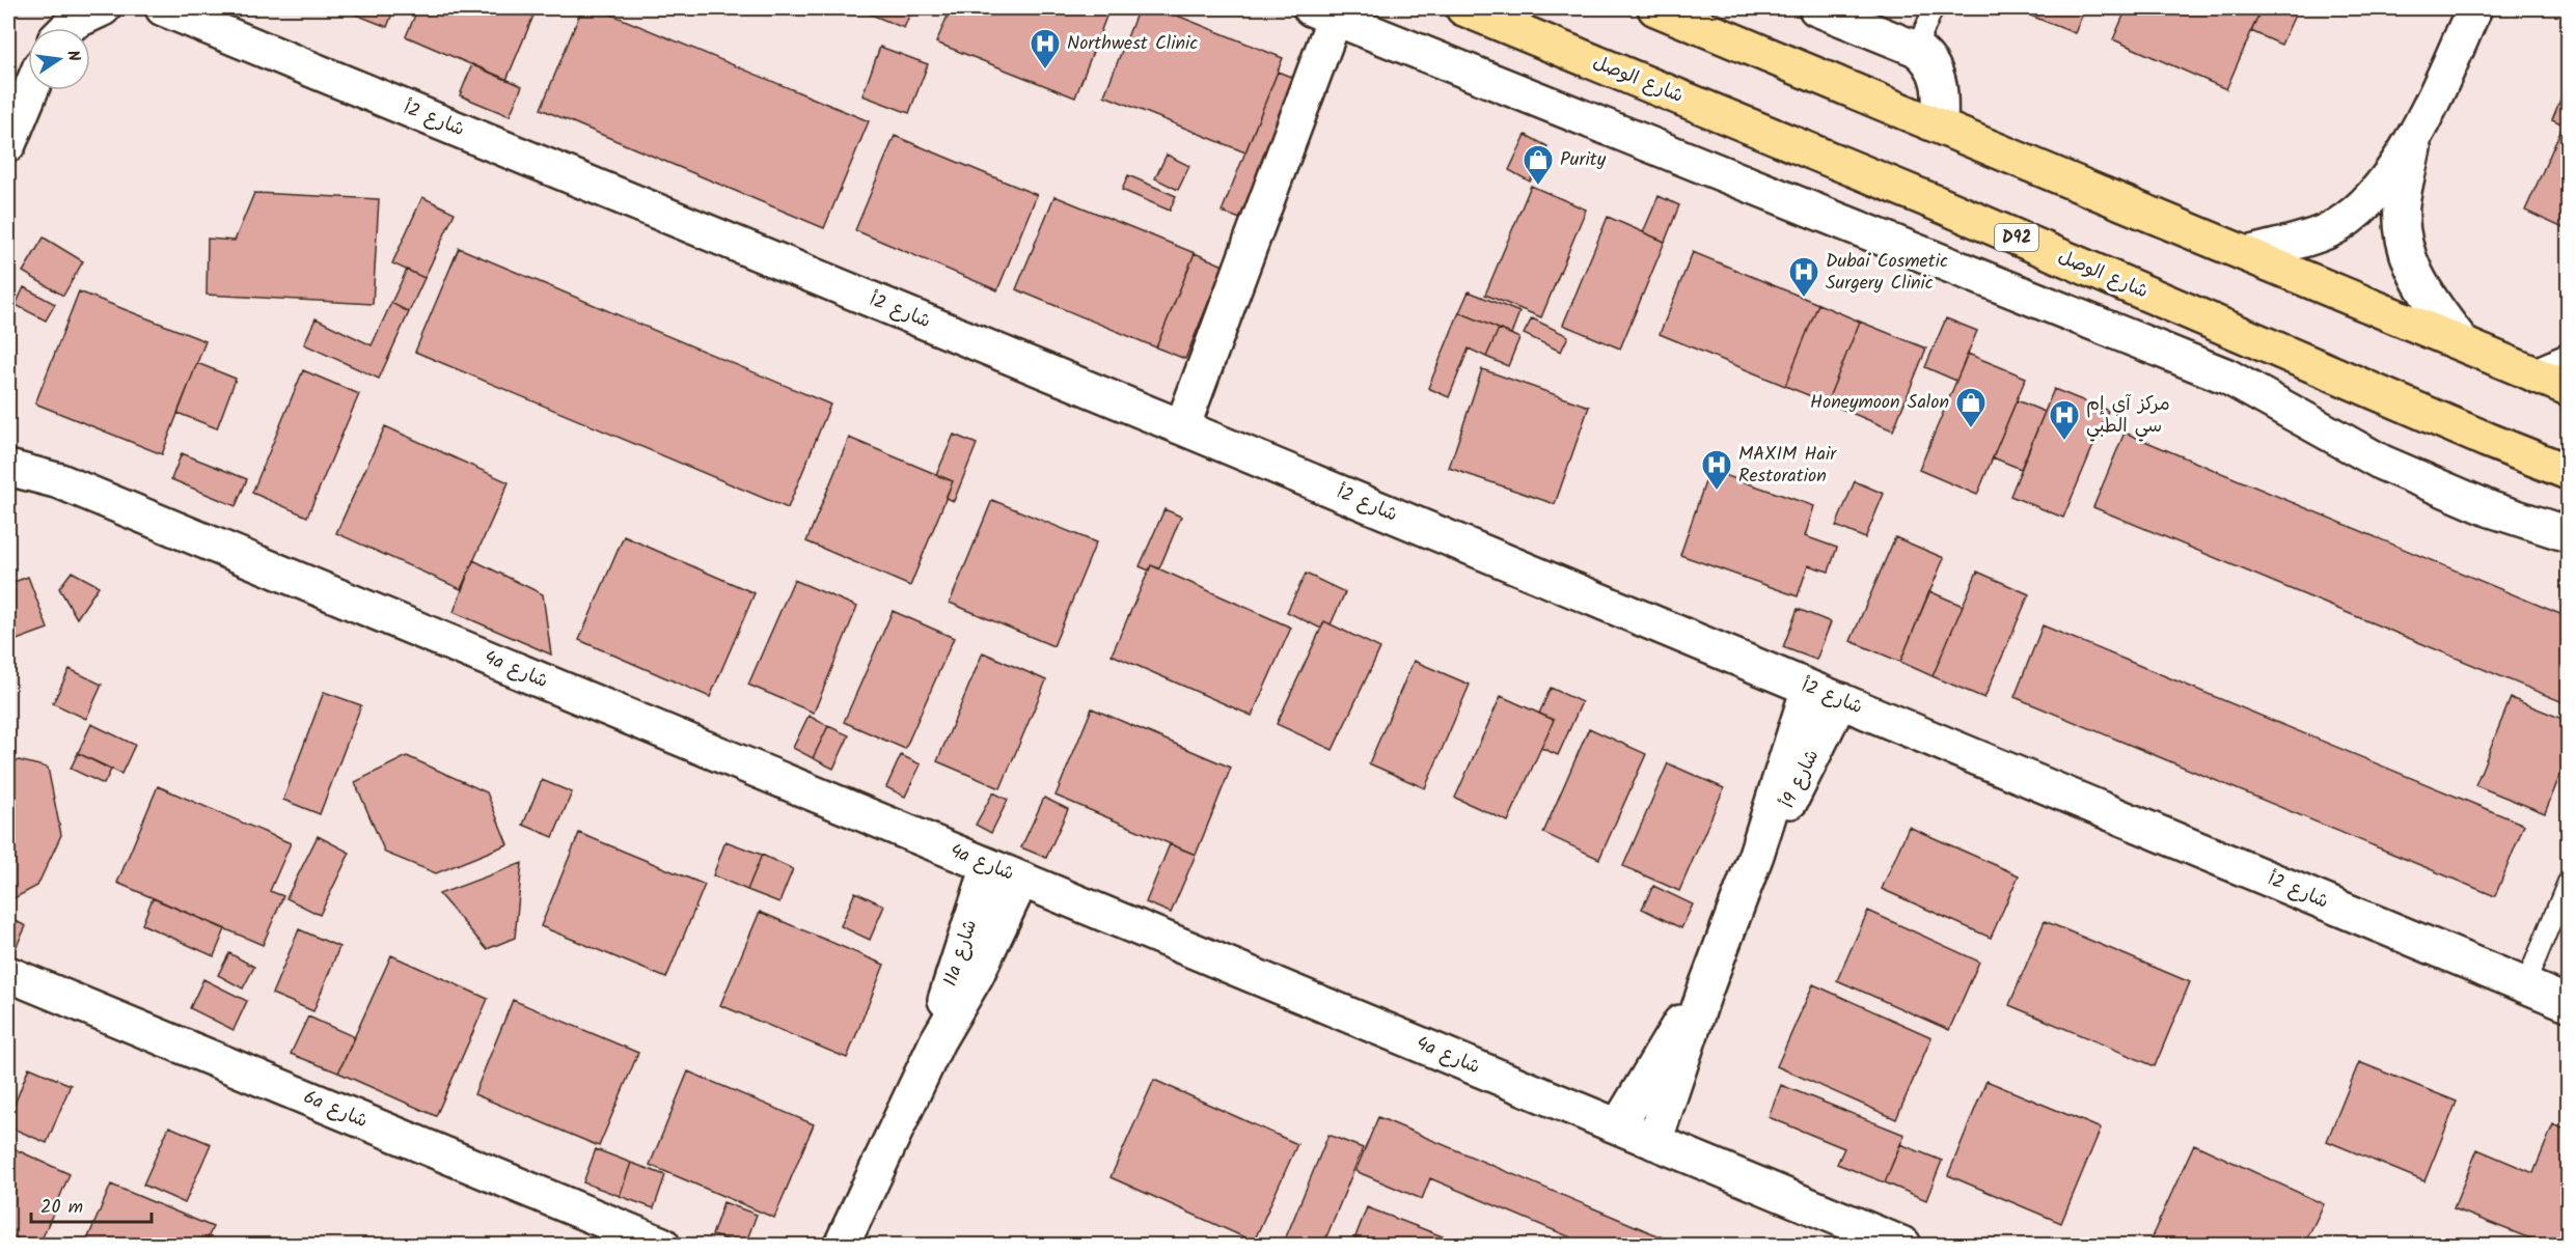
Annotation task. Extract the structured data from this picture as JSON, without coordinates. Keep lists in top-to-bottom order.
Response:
{
  "streets": {
    "main road": ["شارع الوصل", "D92"],
    "street": [
      "شارع 2أ",
      "4a شارع",
      "شارع 9أ",
      "11a شارع",
      "6a شارع"
    ]
  },
  "crossings": [
    ["شارع 2أ", "شارع 9أ"],
    ["4a شارع", "شارع 9أ"],
    ["4a شارع", "11a شارع"]
  ],
  "places": {
    "hospital": [
      "Northwest Clinic",
      "Dubai Cosmetic Surgery Clinic",
      "مركز آي إم سي الطبي",
      "MAXIM Hair Restoration"
    ],
    "shop": ["Purity", "Honeymoon Salon"]
  },
  "scale_bar": "20 m",
  "north": "right"
}
